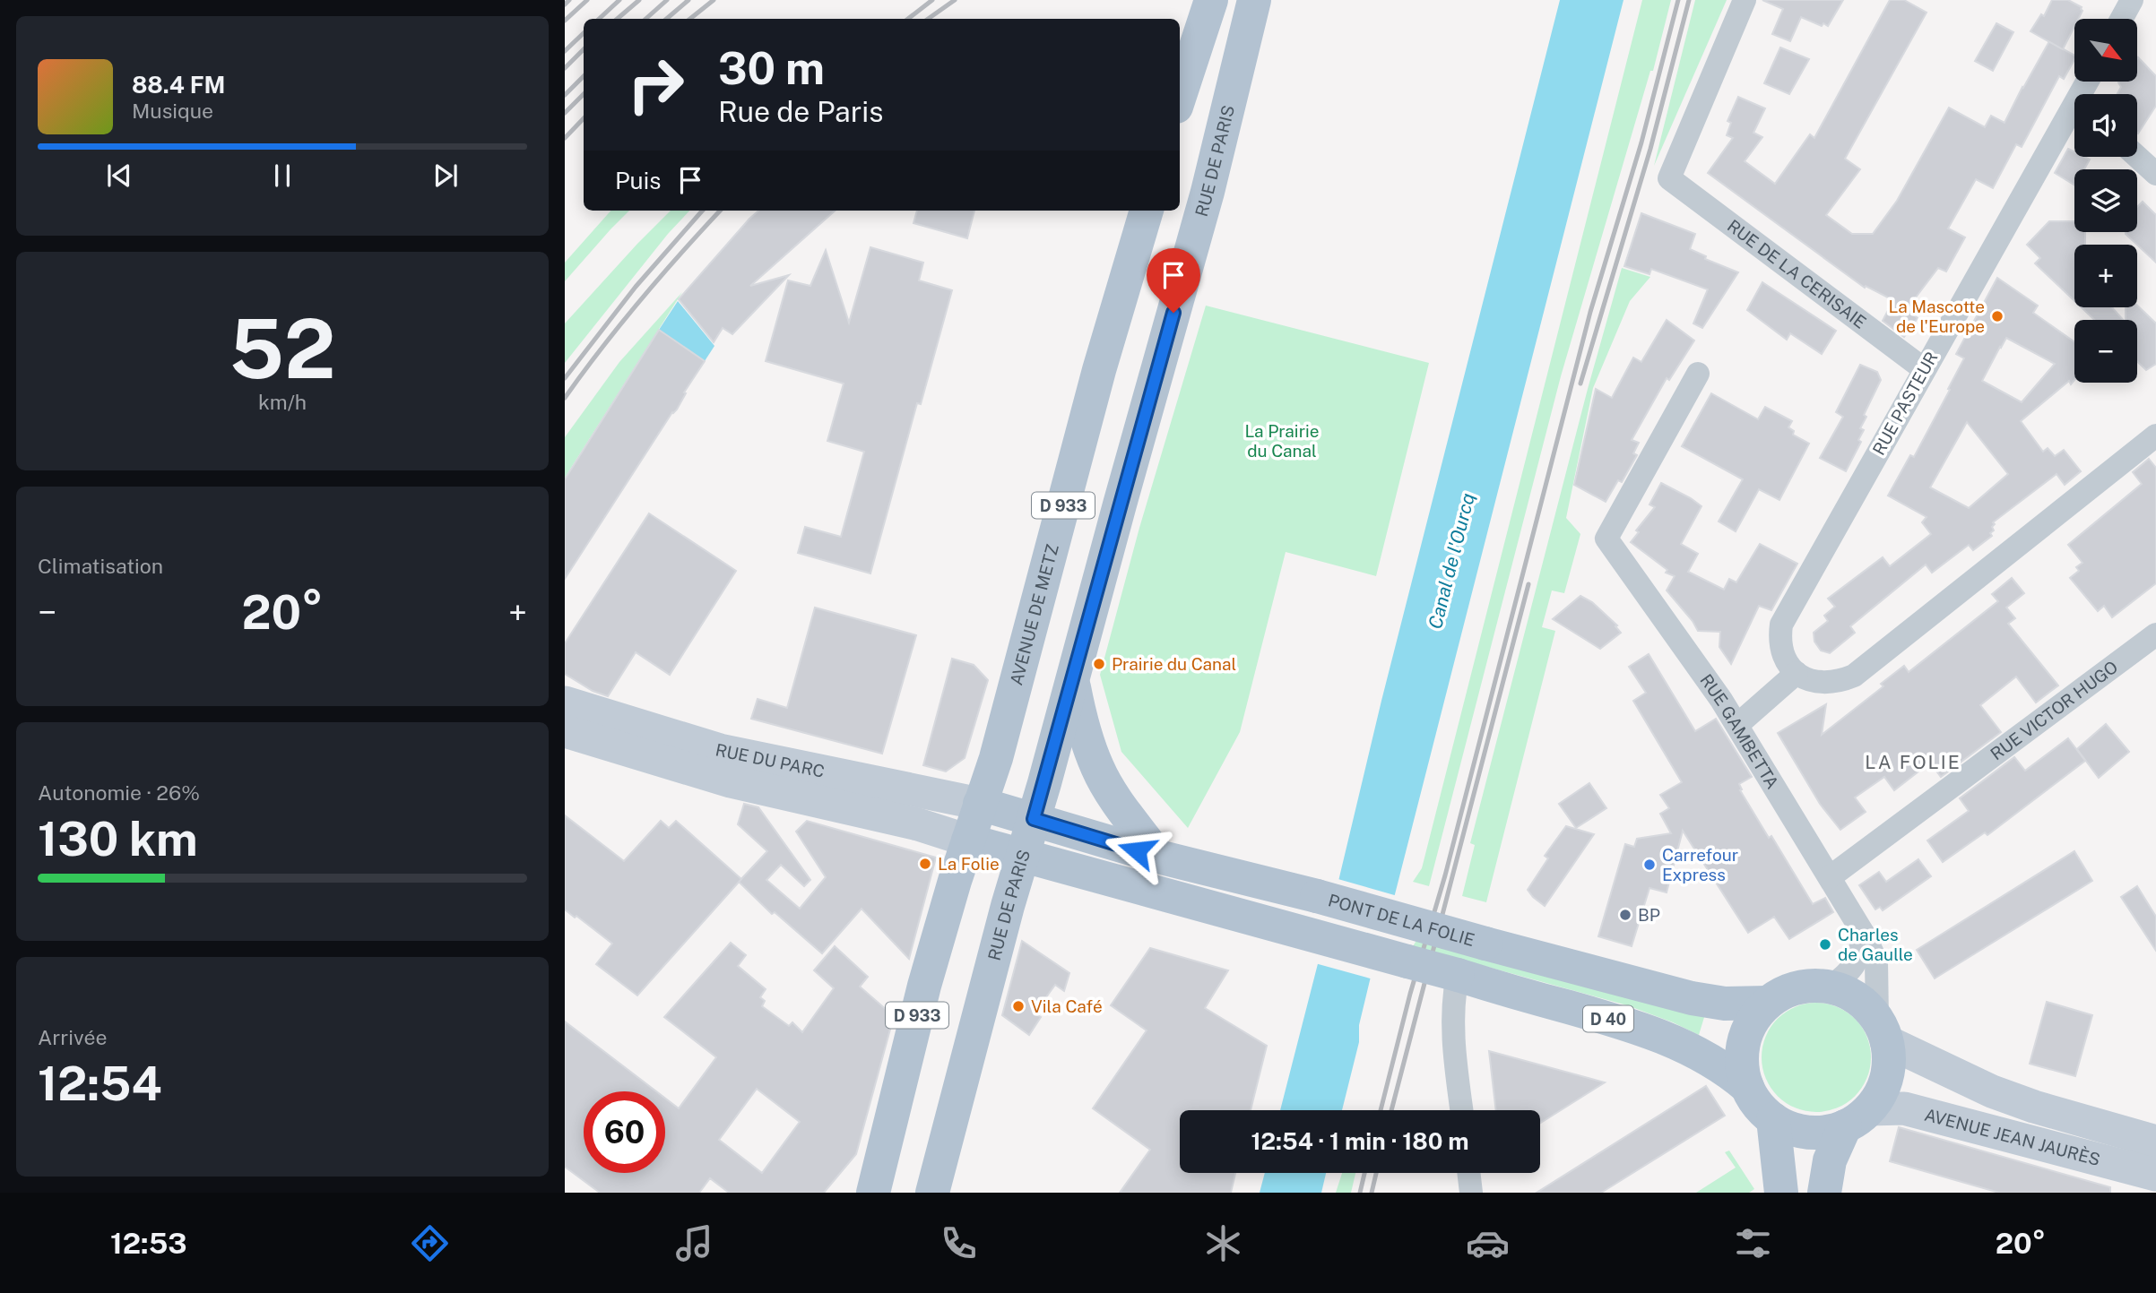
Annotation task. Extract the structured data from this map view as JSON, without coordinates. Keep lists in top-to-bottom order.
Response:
{
  "streets": {
    "main road": [
      "RUE DE PARIS",
      "D 933",
      "AVENUE DE METZ",
      "RUE DU PARC",
      "PONT DE LA FOLIE",
      "D 40",
      "AVENUE JEAN JAURÈS"
    ],
    "street": [
      "RUE DE LA CERISAIE",
      "RUE PASTEUR",
      "RUE VICTOR HUGO",
      "RUE GAMBETTA"
    ]
  },
  "crossings": [
    ["RUE DE PARIS", "D 40"],
    ["RUE DE LA CERISAIE", "RUE PASTEUR"],
    ["D 933", "AVENUE DE METZ"],
    ["D 933", "RUE DU PARC"],
    ["D 933", "D 40"],
    ["AVENUE DE METZ", "RUE DU PARC"],
    ["AVENUE DE METZ", "D 40"],
    ["RUE VICTOR HUGO", "RUE GAMBETTA"],
    ["RUE DU PARC", "D 40"],
    ["PONT DE LA FOLIE", "D 40"],
    ["PONT DE LA FOLIE", "AVENUE JEAN JAURÈS"],
    ["D 40", "AVENUE JEAN JAURÈS"]
  ],
  "districts": ["LA FOLIE"],
  "water": ["Canal de l'Ourcq"],
  "parks": ["La Prairie du Canal"],
  "places": [
    "La Mascotte de l'Europe",
    "Prairie du Canal",
    "La Folie",
    "Carrefour Express",
    "BP",
    "Charles de Gaulle",
    "Vila Café"
  ],
  "north": "bottom right",
  "page": {
    "map_buttons": ["+", "−"],
    "turn": ["30 m", "Rue de Paris"],
    "song": ["88.4 FM", "Musique"],
    "then": "Puis",
    "tile": [
      ["52", "km/h"],
      "Climatisation",
      ["Autonomie · 26%", "130 km"],
      ["Arrivée", "12:54"]
    ],
    "heat": ["−", "20°", "+"],
    "limit": "60",
    "trip": "12:54 · 1 min · 180 m",
    "tabs": ["12:53", "20°"]
  }
}
